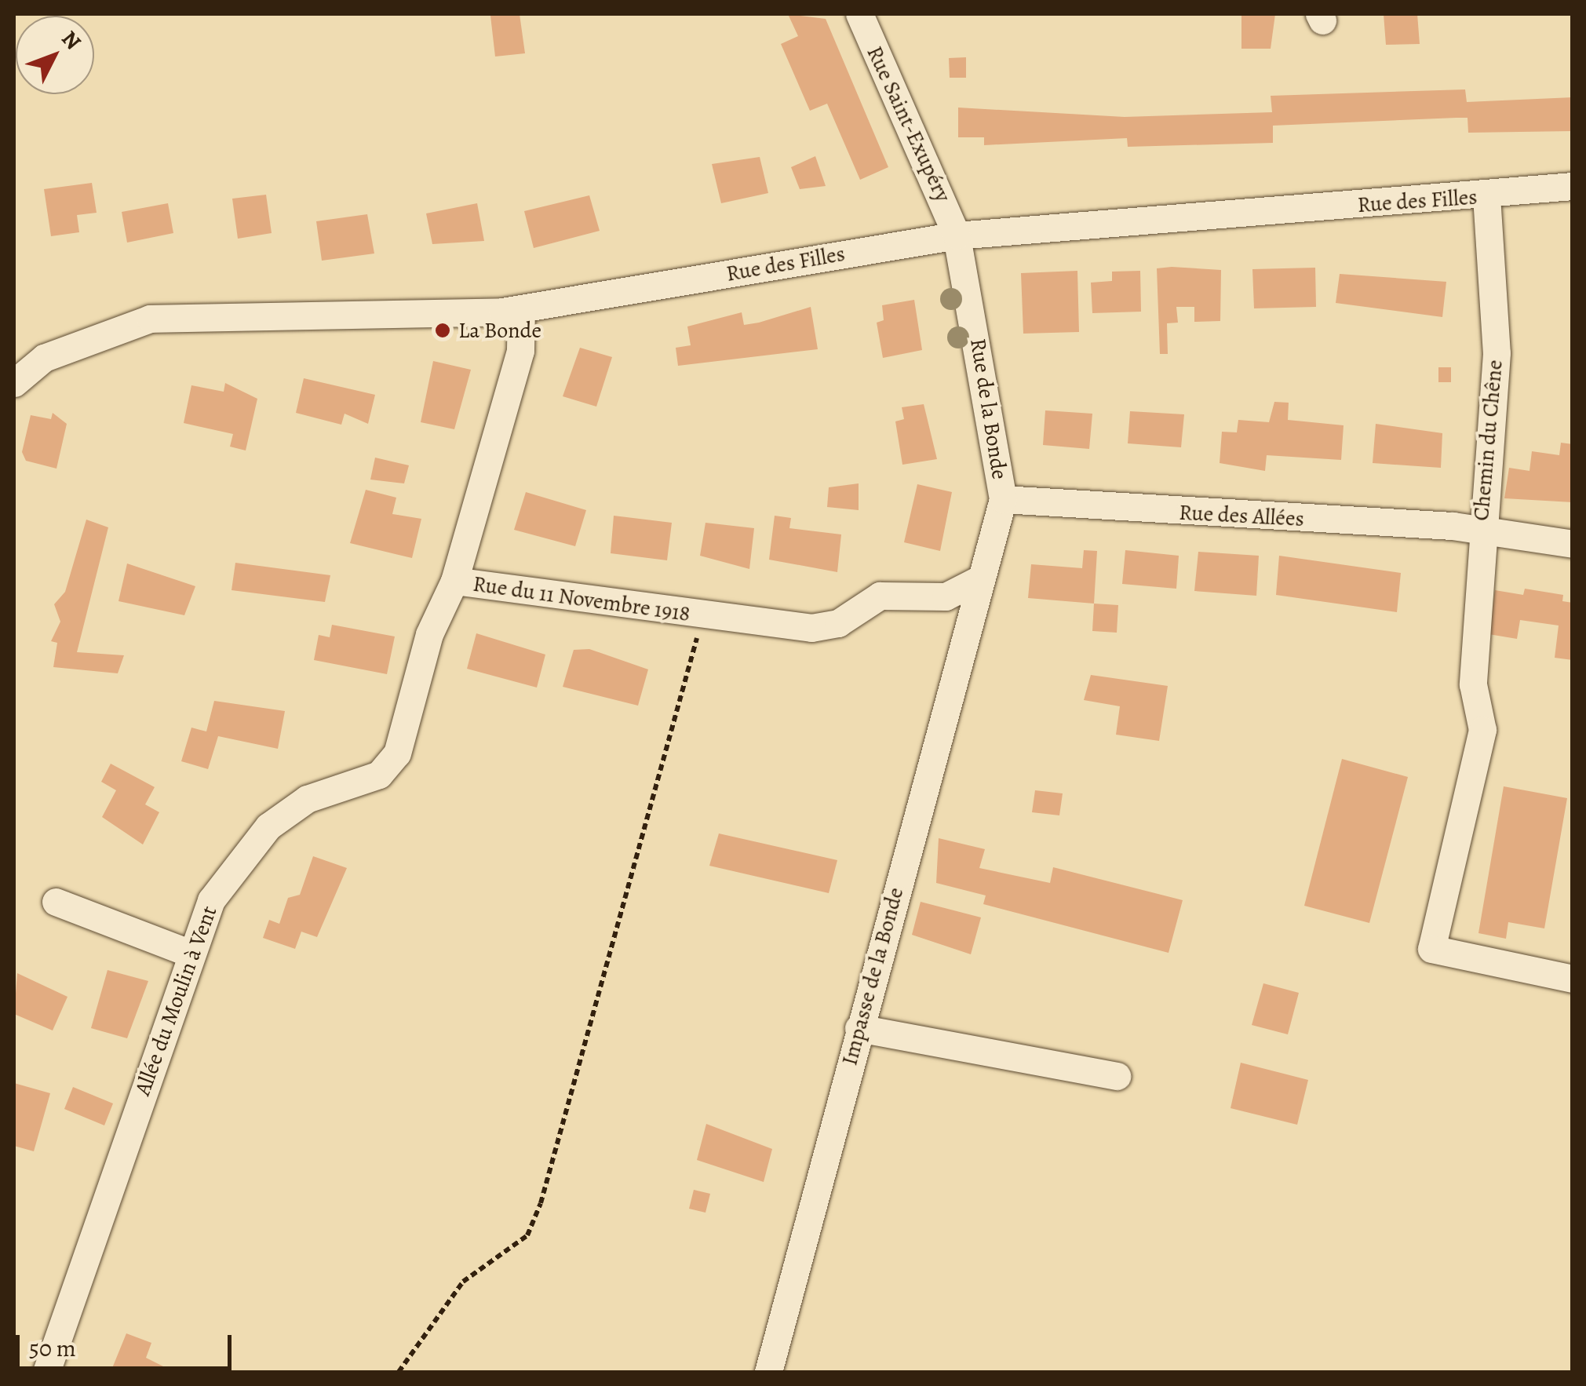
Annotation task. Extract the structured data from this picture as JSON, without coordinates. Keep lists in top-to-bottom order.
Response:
{
  "streets": {
    "street": [
      "Rue Saint-Exupéry",
      "Rue des Filles",
      "Rue de la Bonde",
      "Chemin du Chêne",
      "Rue des Allées",
      "Rue du 11 Novembre 1918",
      "Impasse de la Bonde",
      "Allée du Moulin à Vent"
    ]
  },
  "crossings": [
    ["Rue Saint-Exupéry", "Rue des Filles"],
    ["Rue Saint-Exupéry", "Rue de la Bonde"],
    ["Rue des Filles", "Rue de la Bonde"],
    ["Rue des Filles", "Chemin du Chêne"],
    ["Rue des Filles", "Rue du 11 Novembre 1918"],
    ["Rue de la Bonde", "Rue des Allées"],
    ["Rue de la Bonde", "Rue du 11 Novembre 1918"],
    ["Rue de la Bonde", "Impasse de la Bonde"],
    ["Chemin du Chêne", "Rue des Allées"],
    ["Rue du 11 Novembre 1918", "Impasse de la Bonde"],
    ["Rue du 11 Novembre 1918", "Allée du Moulin à Vent"]
  ],
  "places": ["La Bonde"],
  "scale_bar": "50 m",
  "north": "top right"
}
